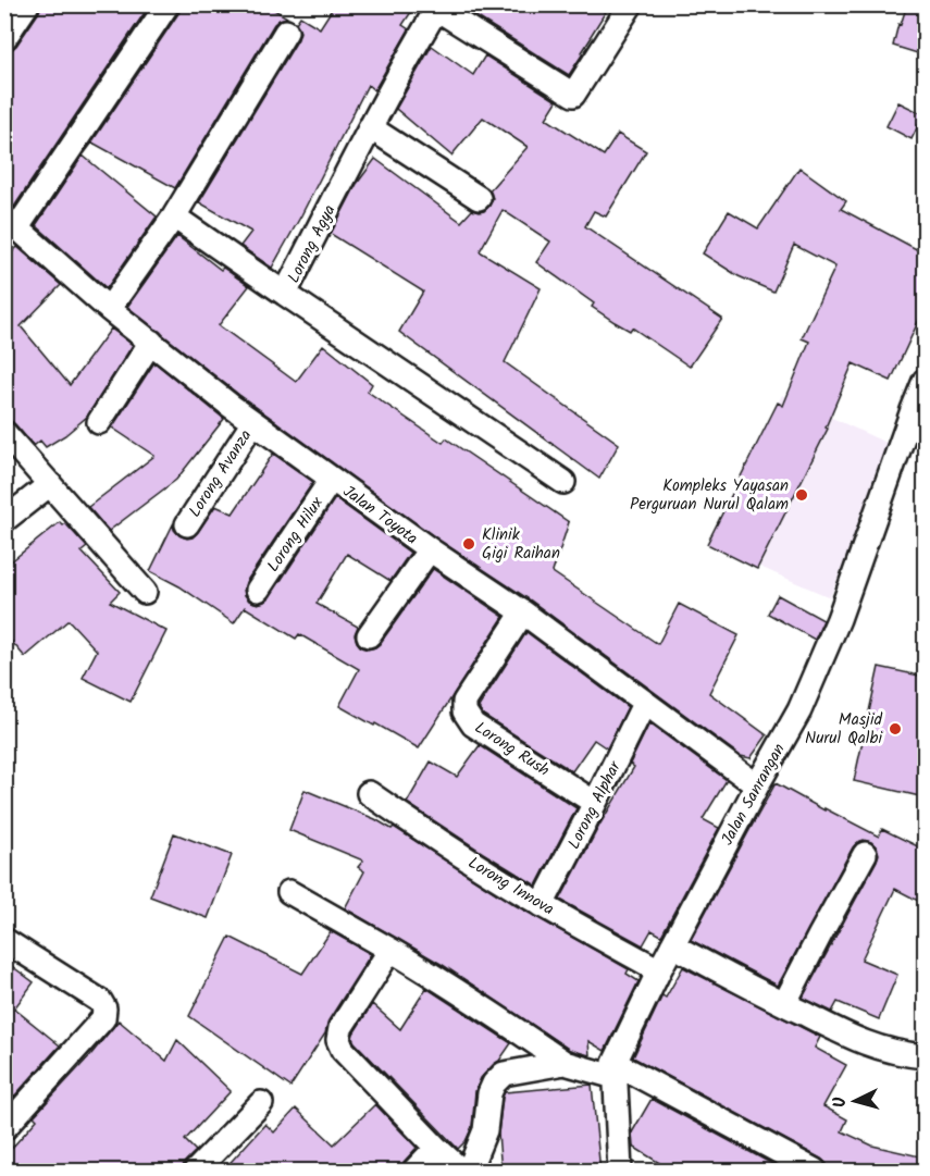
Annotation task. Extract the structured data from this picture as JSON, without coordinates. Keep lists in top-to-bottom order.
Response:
{
  "streets": {
    "street": [
      "Lorong Agya",
      "Lorong Avanza",
      "Jalan Toyota",
      "Lorong Hilux",
      "Lorong Rush",
      "Jalan Sanrangan",
      "Lorong Alphar",
      "Lorong Innova"
    ]
  },
  "crossings": [
    ["Lorong Avanza", "Jalan Toyota"],
    ["Jalan Toyota", "Lorong Hilux"],
    ["Jalan Toyota", "Lorong Rush"],
    ["Jalan Toyota", "Jalan Sanrangan"],
    ["Jalan Toyota", "Lorong Alphar"],
    ["Lorong Rush", "Lorong Alphar"],
    ["Jalan Sanrangan", "Lorong Innova"],
    ["Lorong Alphar", "Lorong Innova"]
  ],
  "places": ["Kompleks Yayasan Perguruan Nurul Qalam", "Klinik Gigi Raihan", "Masjid Nurul Qalbi"],
  "north": "left"
}
